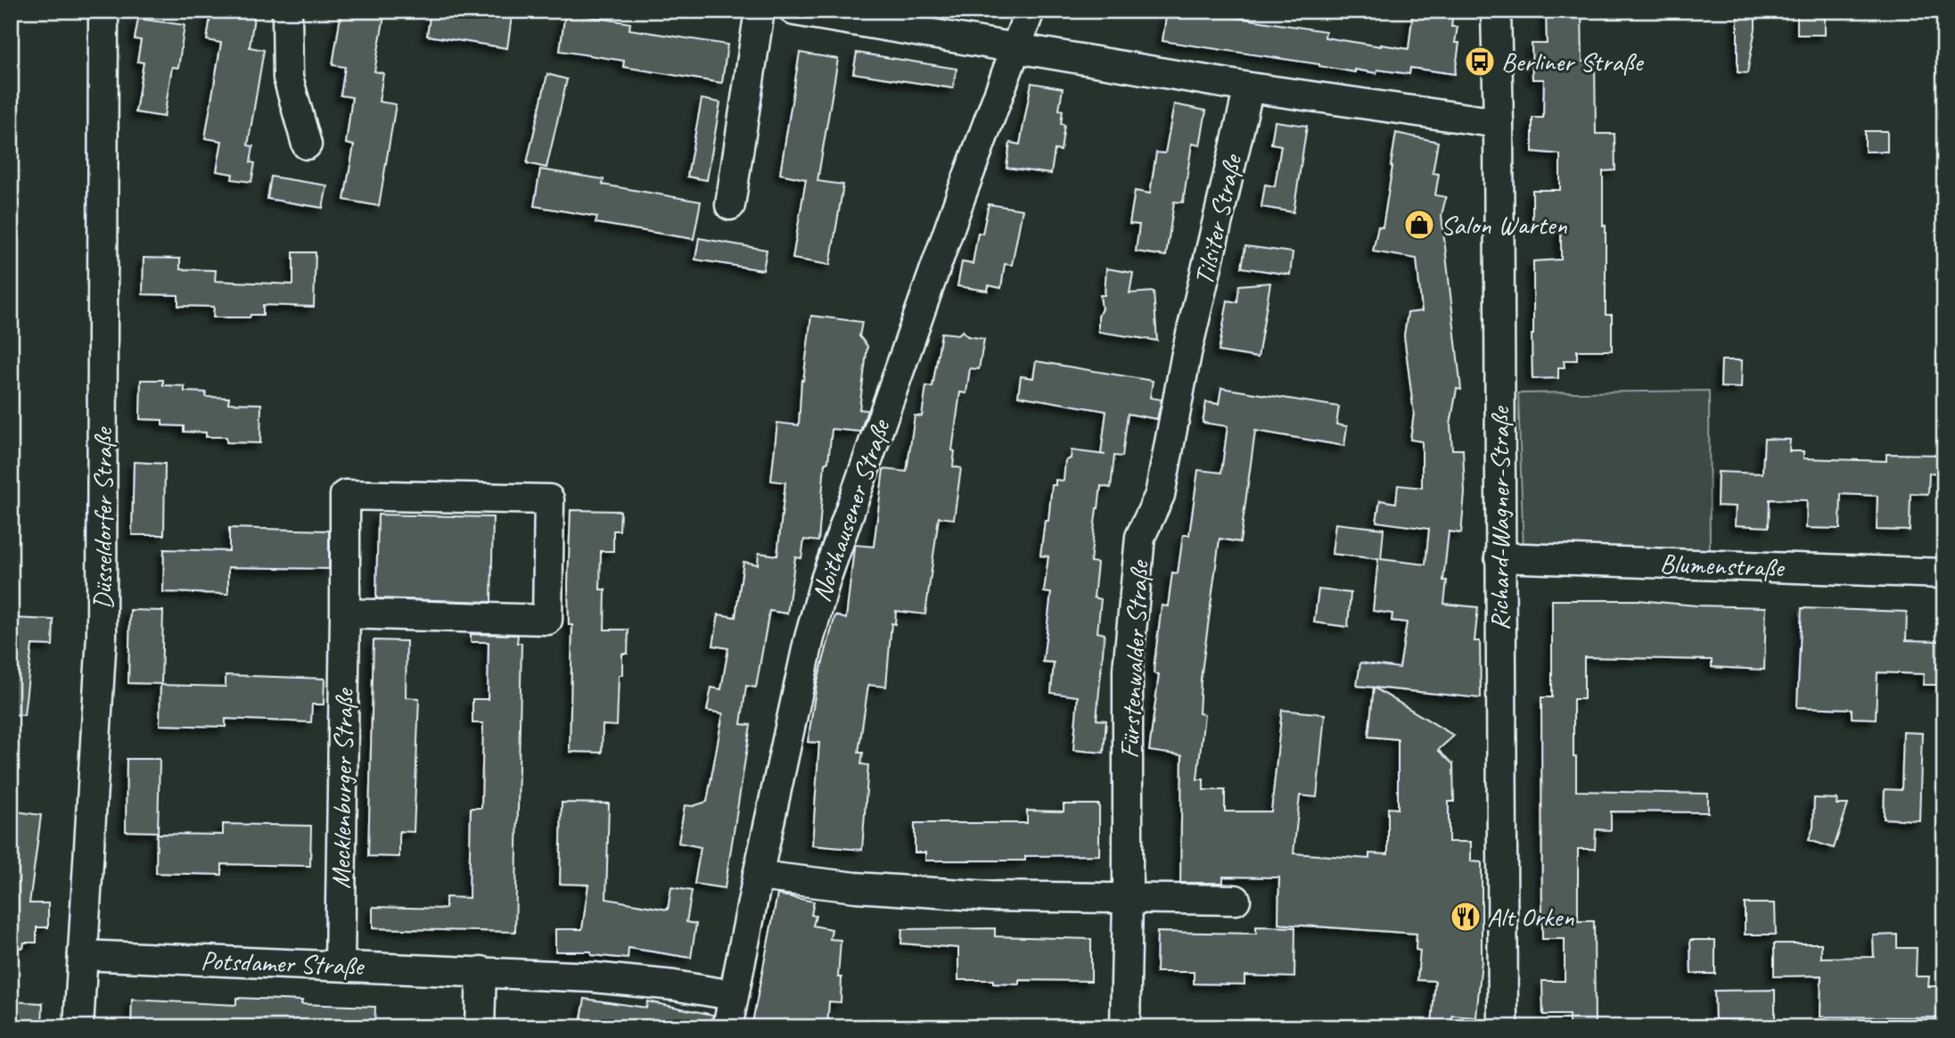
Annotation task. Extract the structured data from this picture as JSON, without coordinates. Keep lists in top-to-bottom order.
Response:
{
  "streets": {
    "street": [
      "Tilsiter Straße",
      "Noithausener Straße",
      "Düsseldorfer Straße",
      "Richard-Wagner-Straße",
      "Blumenstraße",
      "Fürstenwalder Straße",
      "Mecklenburger Straße",
      "Potsdamer Straße"
    ]
  },
  "crossings": [
    ["Tilsiter Straße", "Fürstenwalder Straße"],
    ["Noithausener Straße", "Potsdamer Straße"],
    ["Düsseldorfer Straße", "Potsdamer Straße"],
    ["Richard-Wagner-Straße", "Blumenstraße"],
    ["Mecklenburger Straße", "Potsdamer Straße"]
  ],
  "places": {
    "bus stop": ["Berliner Straße"],
    "shop": ["Salon Warten"],
    "restaurant": ["Alt Orken"]
  }
}
